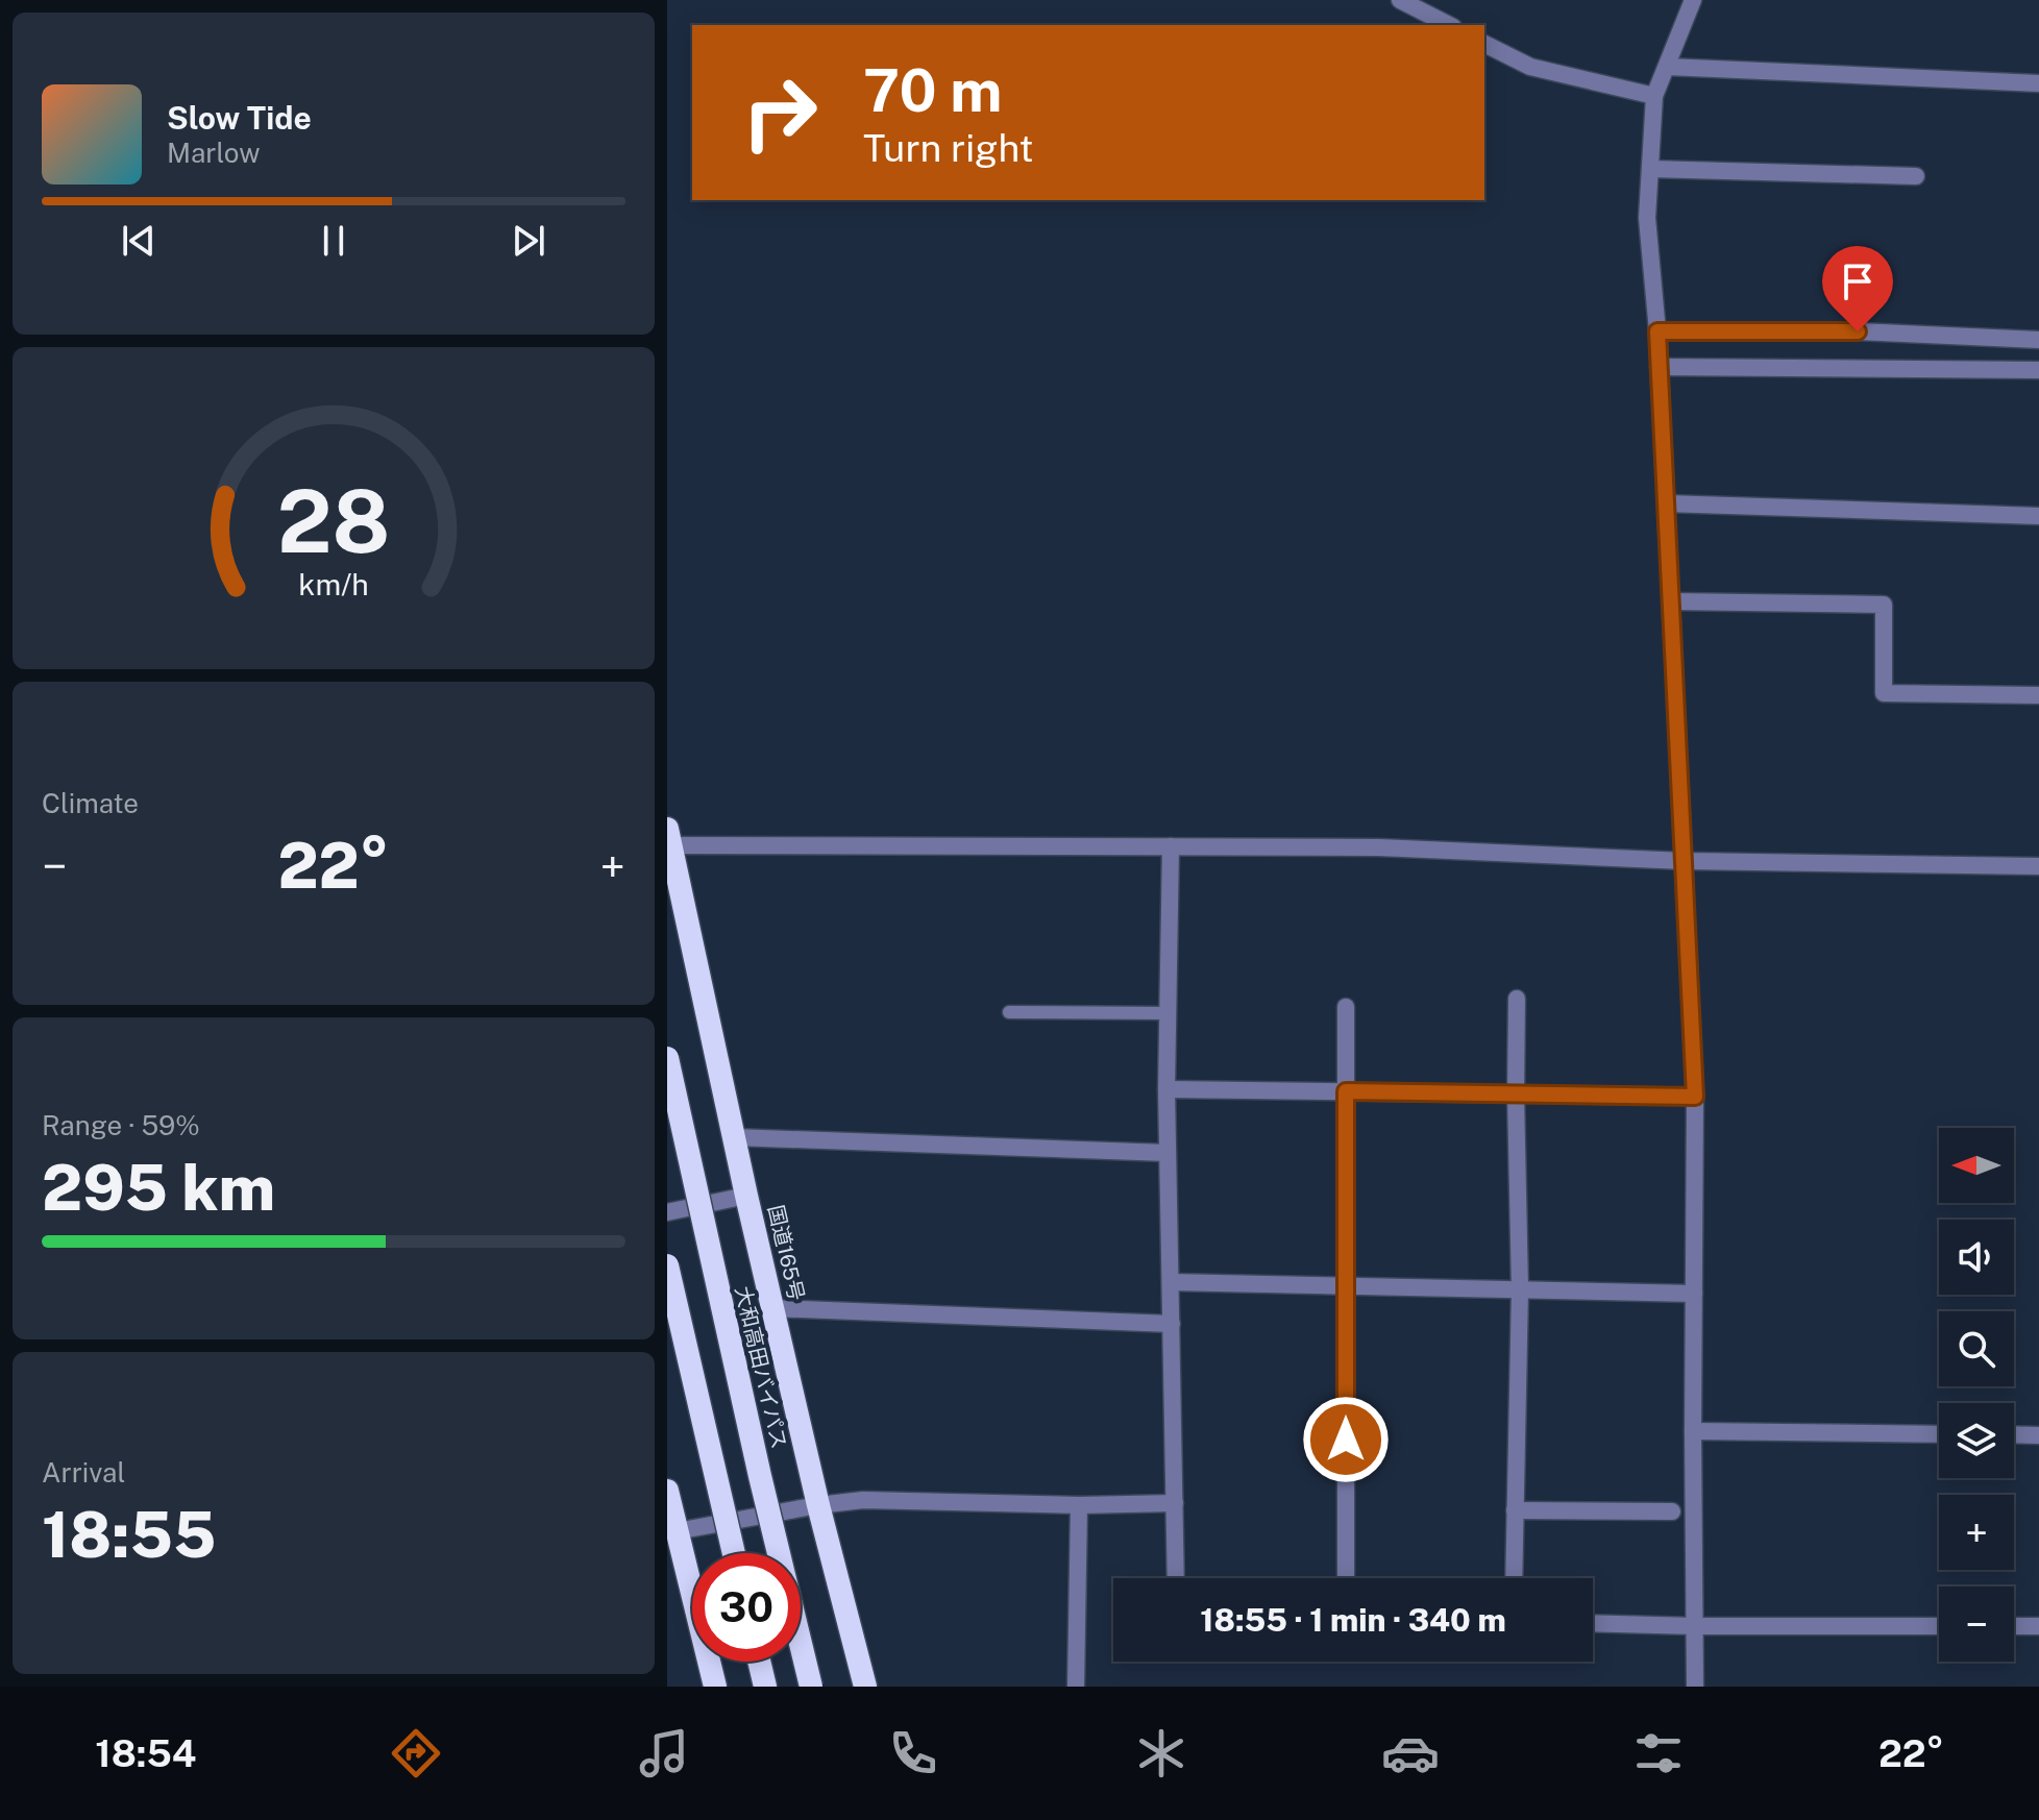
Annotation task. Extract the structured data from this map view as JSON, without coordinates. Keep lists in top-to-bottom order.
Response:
{
  "streets": {
    "highway": ["国道165号", "大和高田バイパス"]
  },
  "north": "left",
  "page": {
    "turn": ["70 m", "Turn right"],
    "song": ["Slow Tide", "Marlow"],
    "tile": [
      "Climate",
      ["Range · 59%", "295 km"],
      ["Arrival", "18:55"]
    ],
    "heat": ["−", "22°", "+"],
    "map_buttons": ["+", "−"],
    "limit": "30",
    "trip": "18:55 · 1 min · 340 m",
    "tabs": ["18:54", "22°"],
    "gauge": ["28", "km/h"]
  }
}
